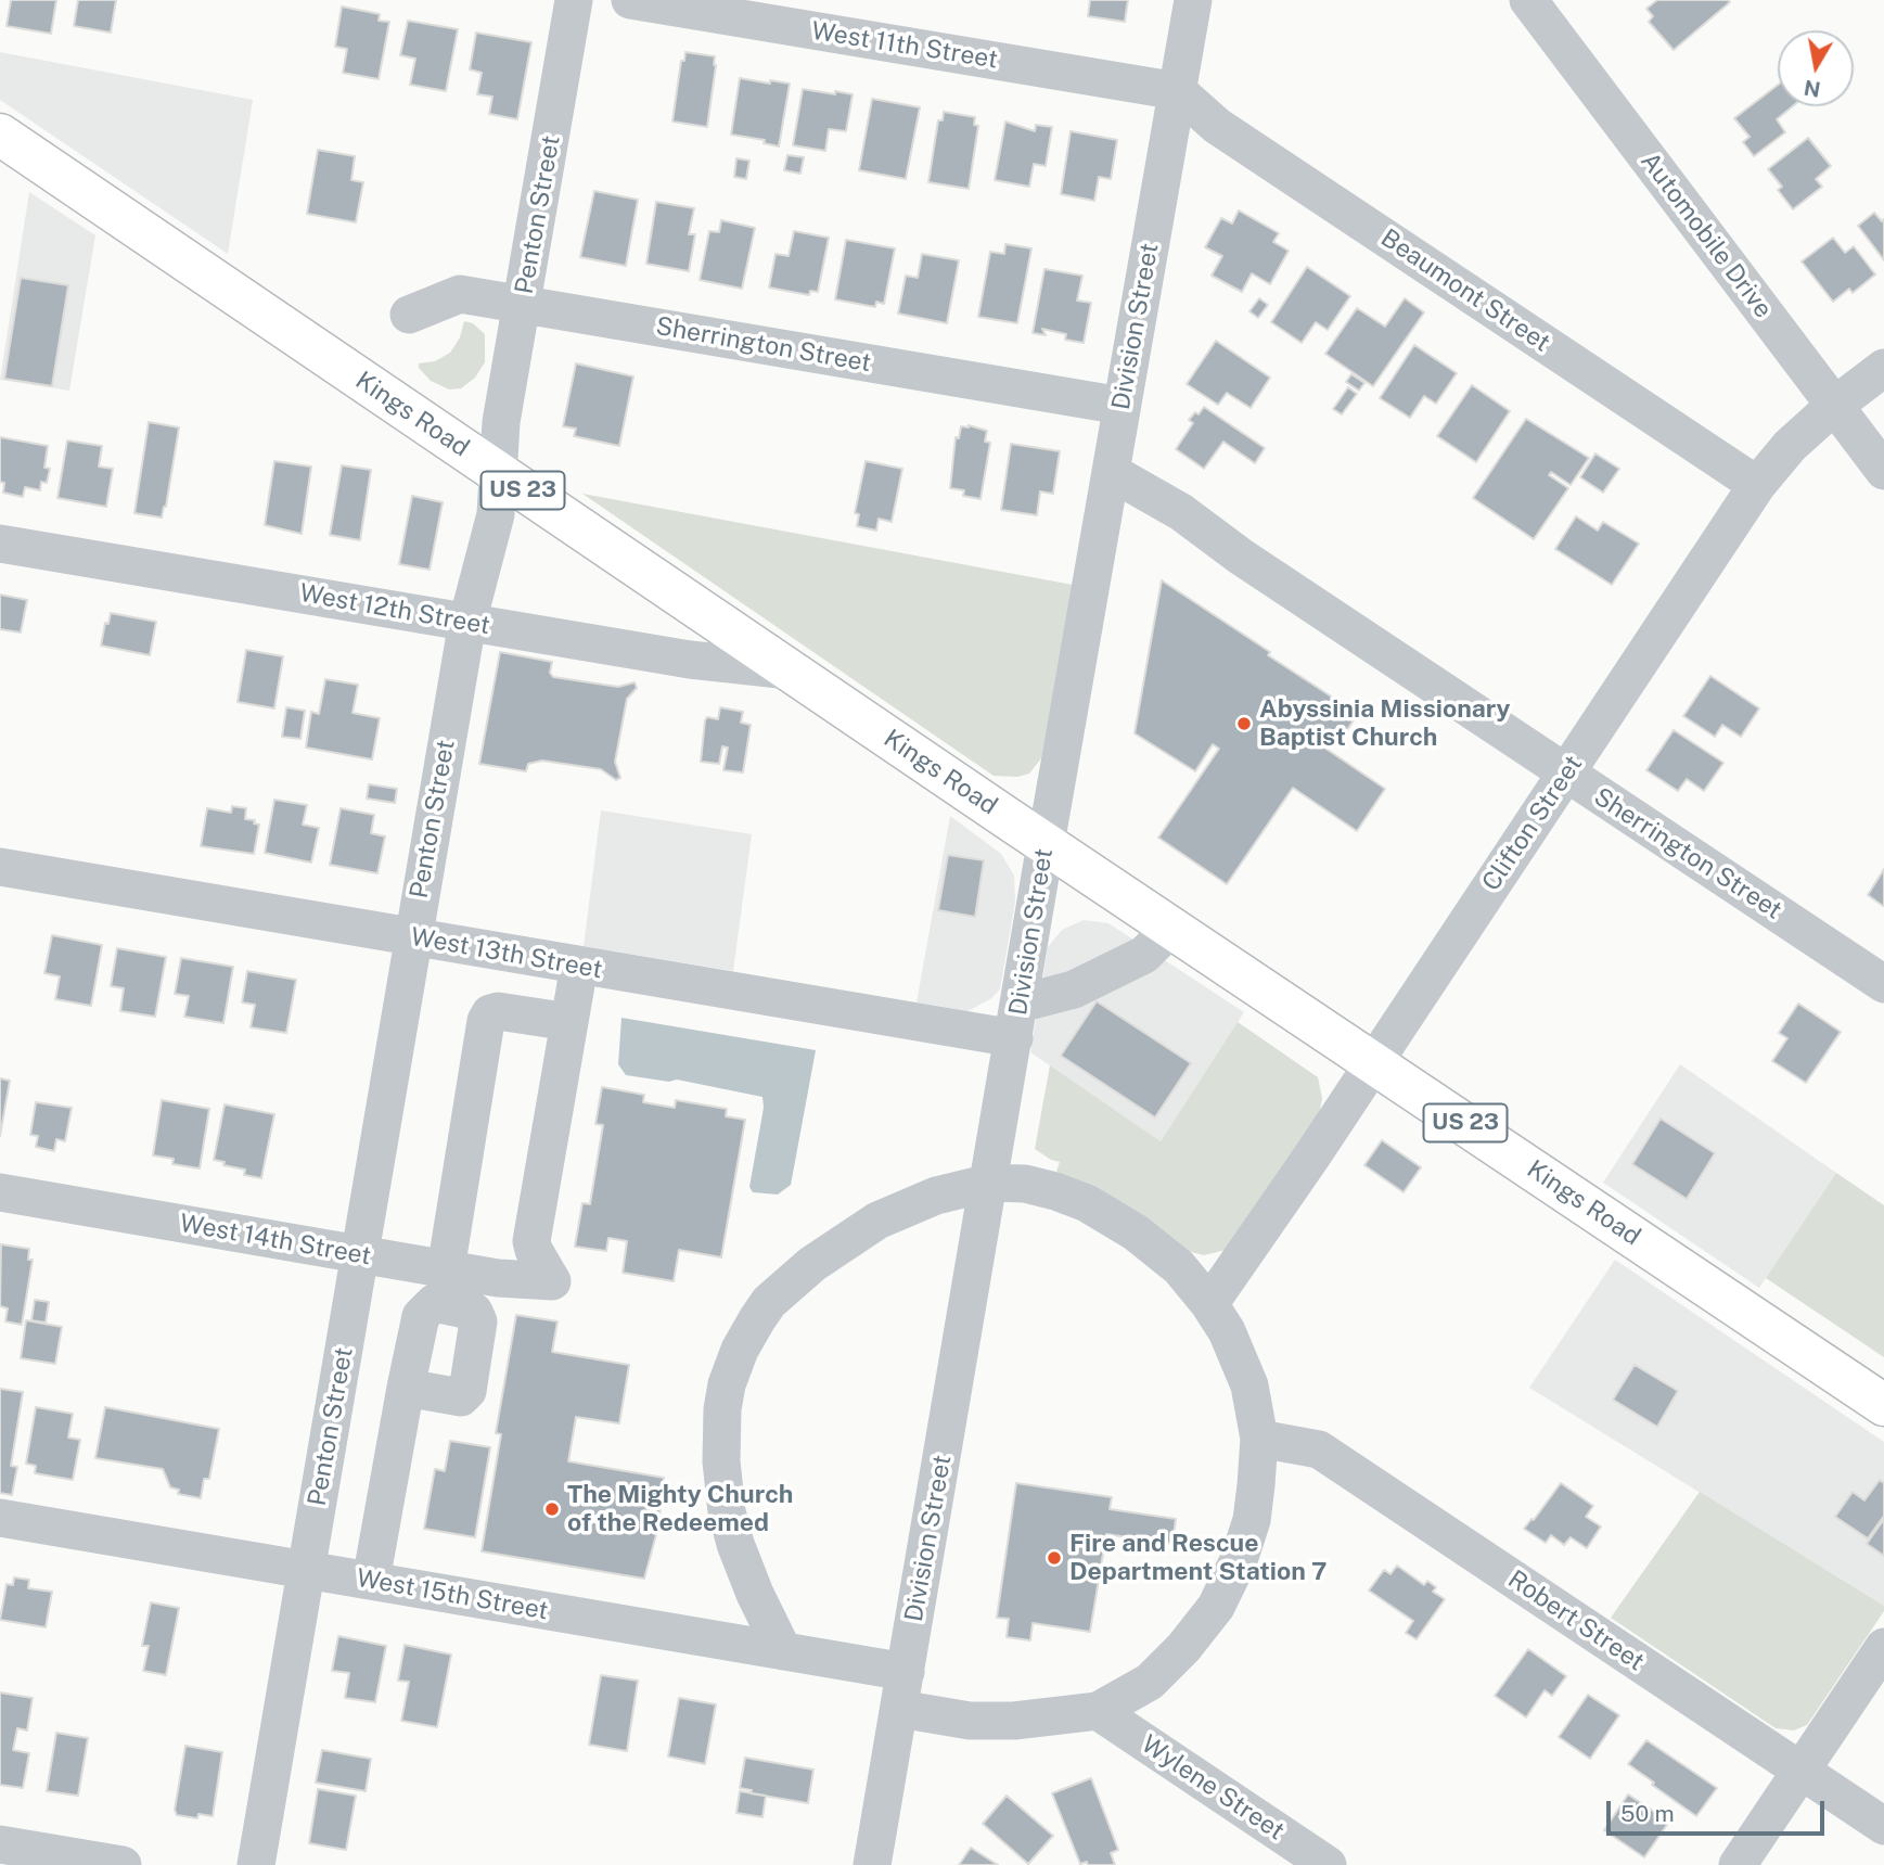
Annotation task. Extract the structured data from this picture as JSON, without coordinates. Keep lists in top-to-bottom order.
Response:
{
  "streets": {
    "main road": ["Kings Road", "US 23"],
    "street": [
      "West 11th Street",
      "Penton Street",
      "Automobile Drive",
      "Beaumont Street",
      "Division Street",
      "Sherrington Street",
      "West 12th Street",
      "Clifton Street",
      "West 13th Street",
      "West 14th Street",
      "West 15th Street",
      "Robert Street",
      "Wylene Street"
    ]
  },
  "crossings": [
    ["West 11th Street", "Beaumont Street"],
    ["West 11th Street", "Division Street"],
    ["Penton Street", "Sherrington Street"],
    ["Penton Street", "Kings Road"],
    ["Penton Street", "West 12th Street"],
    ["Penton Street", "West 13th Street"],
    ["Penton Street", "West 14th Street"],
    ["Penton Street", "West 15th Street"],
    ["Automobile Drive", "Clifton Street"],
    ["Beaumont Street", "Division Street"],
    ["Beaumont Street", "Clifton Street"],
    ["Division Street", "Sherrington Street"],
    ["Division Street", "Kings Road"],
    ["Division Street", "West 13th Street"],
    ["Division Street", "West 15th Street"],
    ["Sherrington Street", "Clifton Street"],
    ["Kings Road", "West 12th Street"],
    ["Kings Road", "Clifton Street"]
  ],
  "places": ["Abyssinia Missionary Baptist Church", "The Mighty Church of the Redeemed", "Fire and Rescue Department Station 7"],
  "scale_bar": "50 m",
  "north": "bottom"
}
